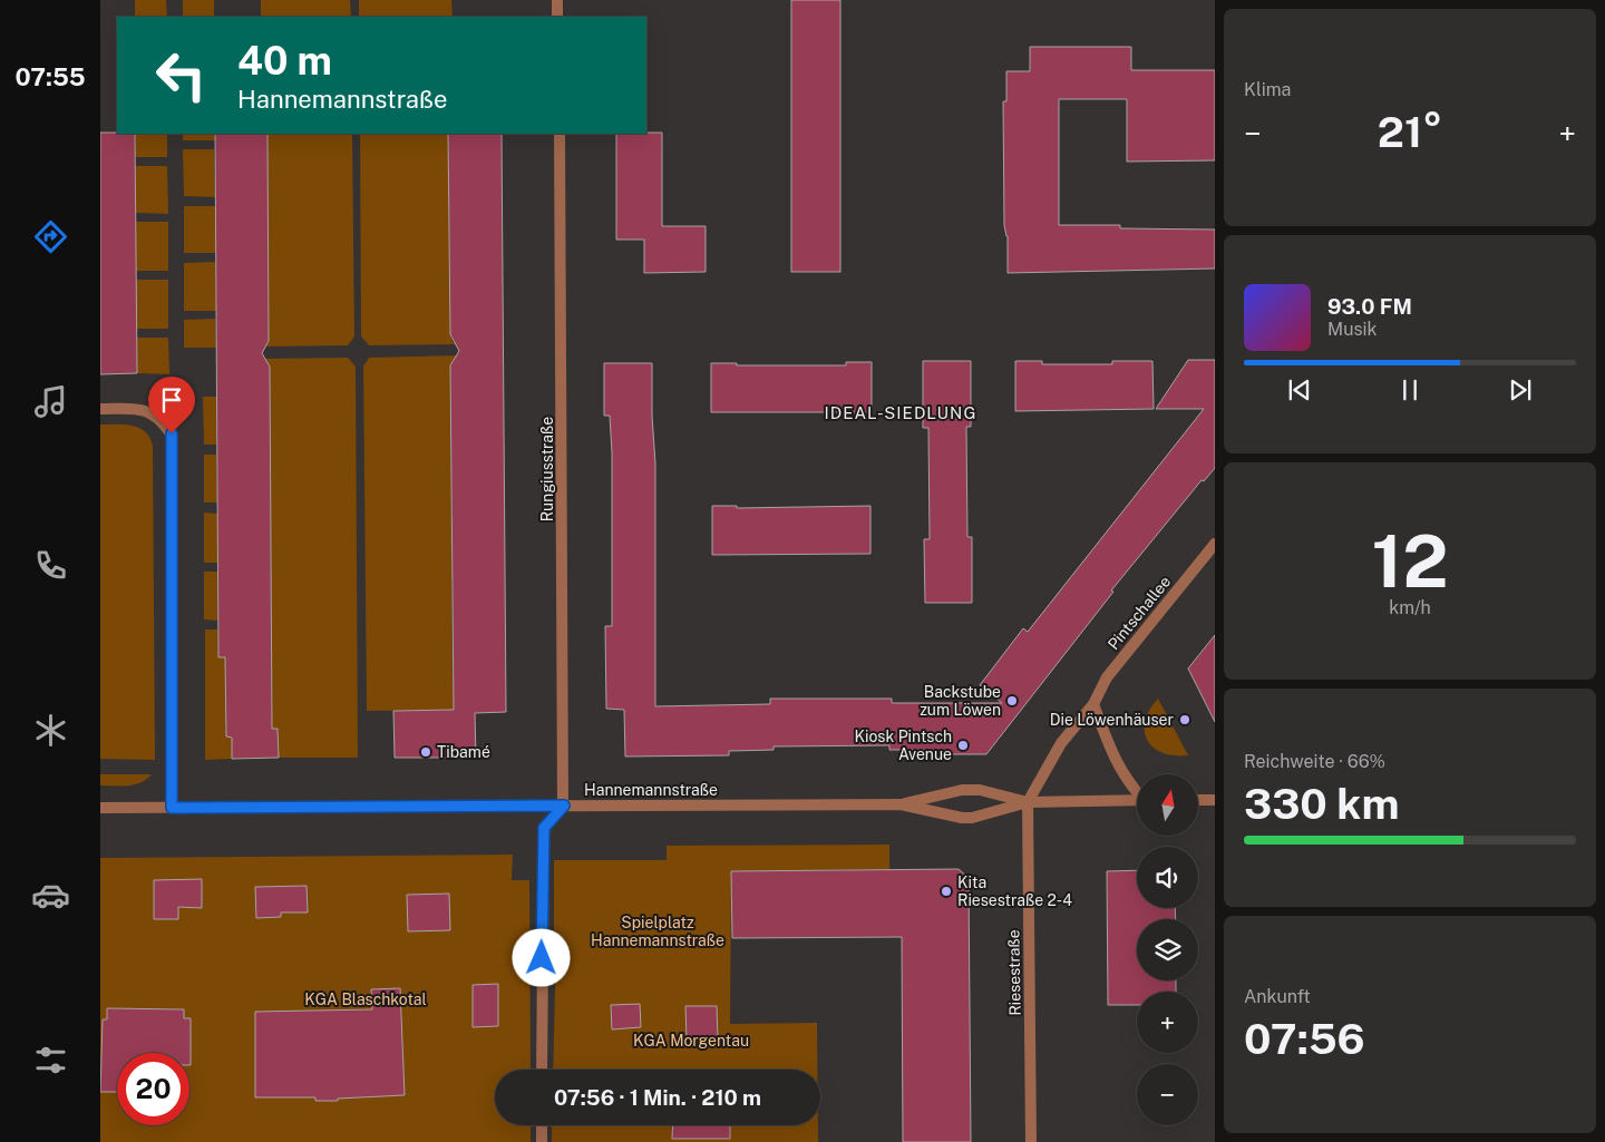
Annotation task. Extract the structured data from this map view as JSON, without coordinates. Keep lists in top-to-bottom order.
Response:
{
  "streets": {
    "street": [
      "Rungiusstraße",
      "Pintschallee",
      "Hannemannstraße",
      "Riesestraße"
    ]
  },
  "crossings": [
    ["Rungiusstraße", "Hannemannstraße"],
    ["Pintschallee", "Hannemannstraße"],
    ["Pintschallee", "Riesestraße"],
    ["Hannemannstraße", "Riesestraße"]
  ],
  "districts": ["IDEAL-SIEDLUNG"],
  "parks": ["Spielplatz Hannemannstraße", "KGA Blaschkotal", "KGA Morgentau"],
  "places": [
    "Backstube zum Löwen",
    "Die Löwenhäuser",
    "Kiosk Pintsch Avenue",
    "Tibamé",
    "Kita Riesestraße 2-4"
  ],
  "north": "top",
  "page": {
    "tabs": "07:55",
    "tile": [
      "Klima",
      ["12", "km/h"],
      ["Reichweite · 66%", "330 km"],
      ["Ankunft", "07:56"]
    ],
    "turn": ["40 m", "Hannemannstraße"],
    "heat": ["−", "21°", "+"],
    "song": ["93.0 FM", "Musik"],
    "map_buttons": ["+", "−"],
    "limit": "20",
    "trip": "07:56 · 1 Min. · 210 m"
  }
}
